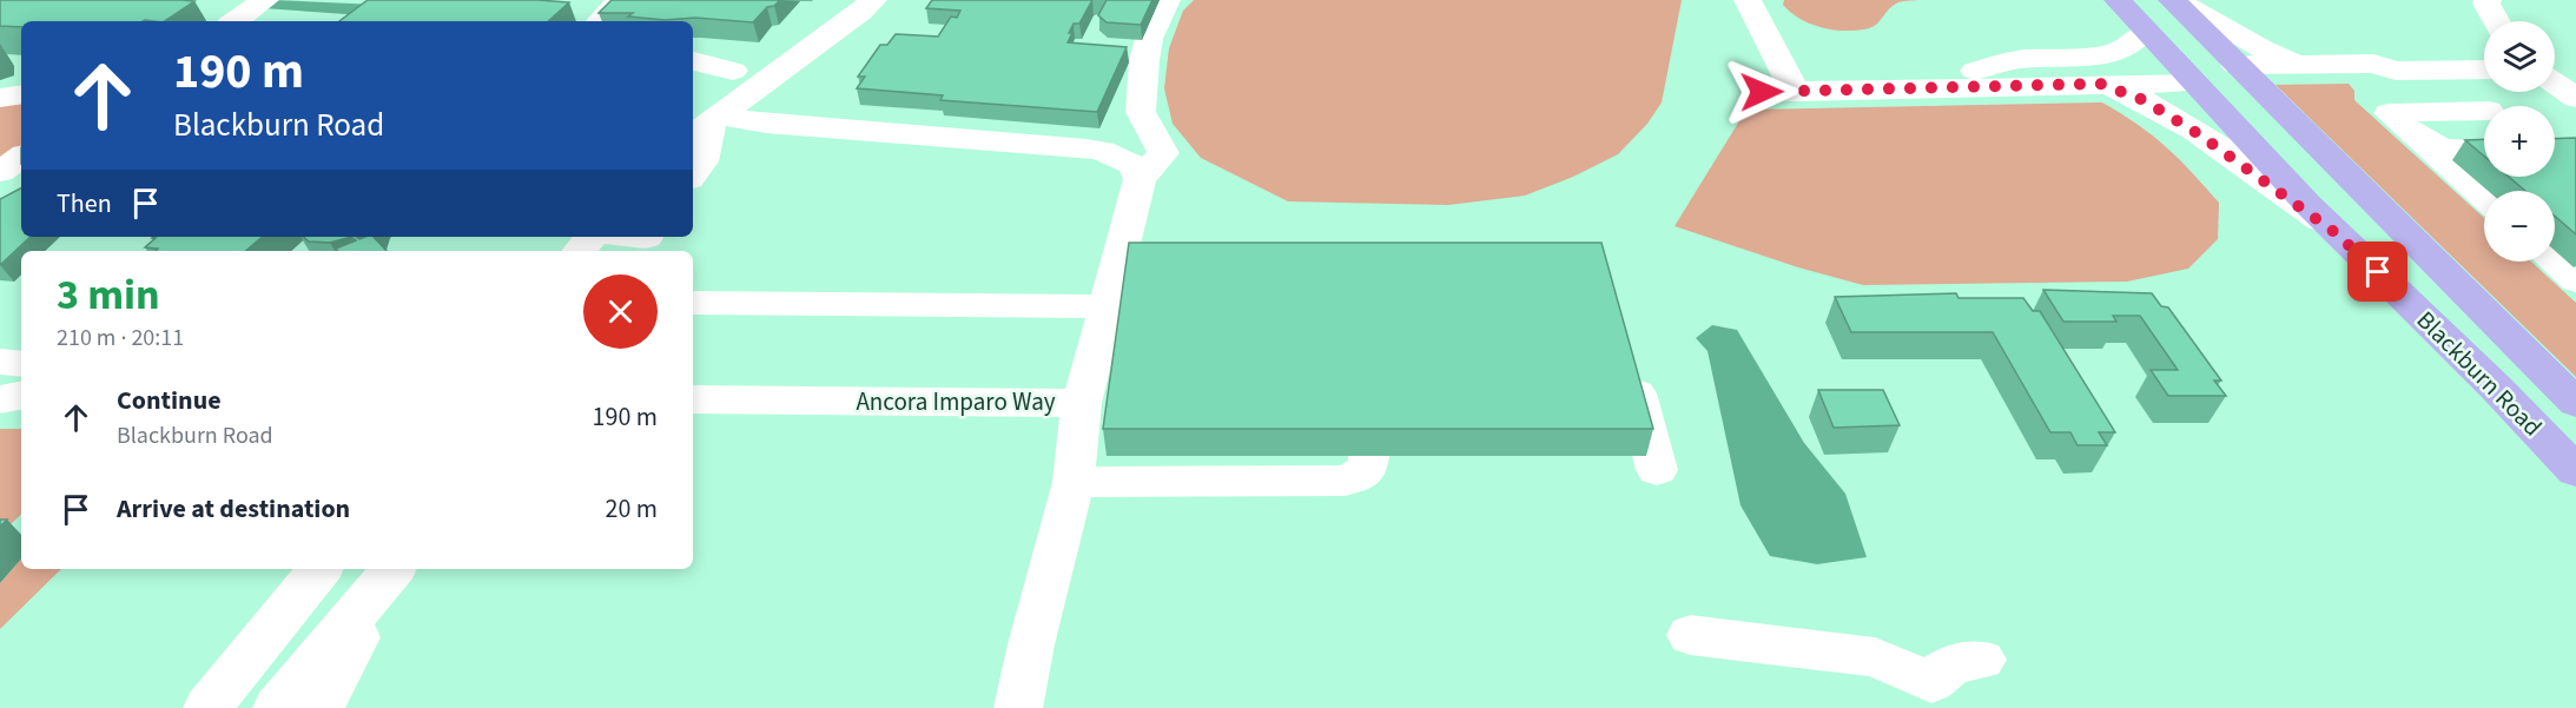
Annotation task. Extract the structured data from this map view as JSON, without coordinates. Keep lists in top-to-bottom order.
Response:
{
  "streets": {
    "main road": ["Blackburn Road"],
    "street": ["Ancora Imparo Way"]
  },
  "page": {
    "map_buttons": ["+", "−"],
    "turn": ["190 m", "Blackburn Road"],
    "then": "Then",
    "heading": ["3 min", "210 m · 20:11"],
    "list": [
      {
        "name": "Continue",
        "note": "Blackburn Road",
        "value": "190 m"
      },
      {
        "name": "Arrive at destination",
        "value": "20 m"
      }
    ]
  }
}
